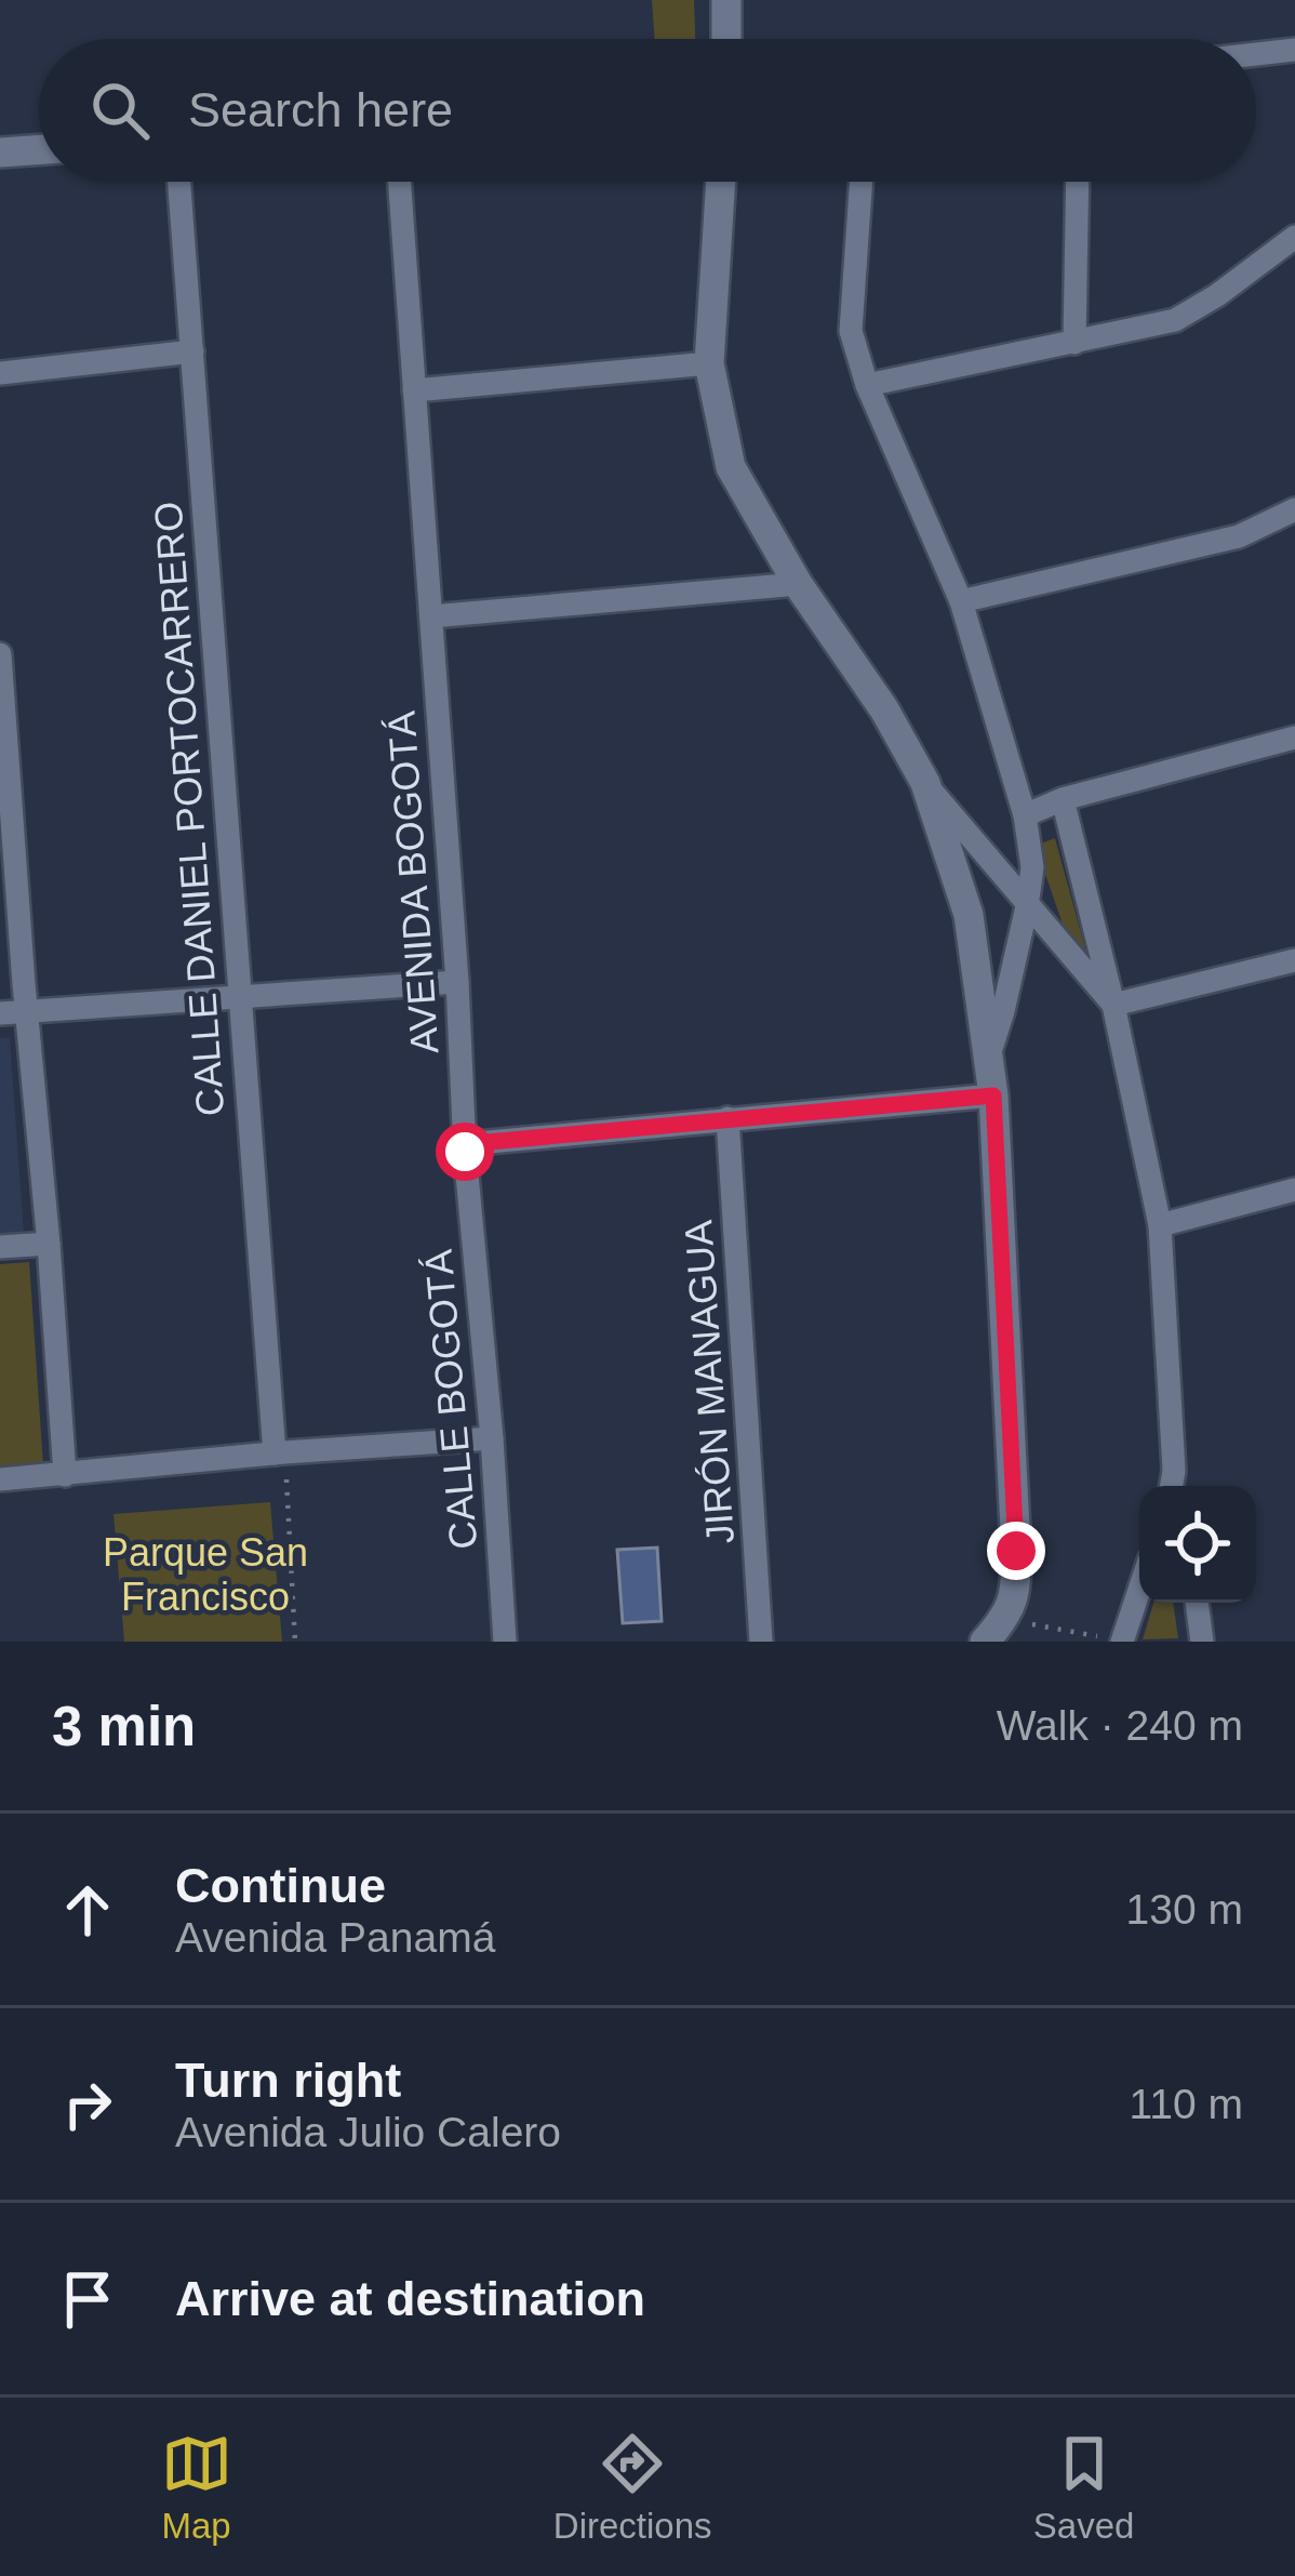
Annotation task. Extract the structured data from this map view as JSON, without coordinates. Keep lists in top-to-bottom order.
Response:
{
  "streets": {
    "street": [
      "CALLE DANIEL PORTOCARRERO",
      "AVENIDA BOGOTÁ",
      "JIRÓN MANAGUA",
      "CALLE BOGOTÁ"
    ]
  },
  "crossings": [
    ["AVENIDA BOGOTÁ", "CALLE BOGOTÁ"]
  ],
  "parks": ["Parque San Francisco"],
  "page": {
    "search": "Search here",
    "heading": ["3 min", "Walk · 240 m"],
    "list": [
      ["Continue", "Avenida Panamá", "130 m"],
      ["Turn right", "Avenida Julio Calero", "110 m"],
      "Arrive at destination"
    ],
    "nav": ["Map", "Directions", "Saved"]
  }
}
